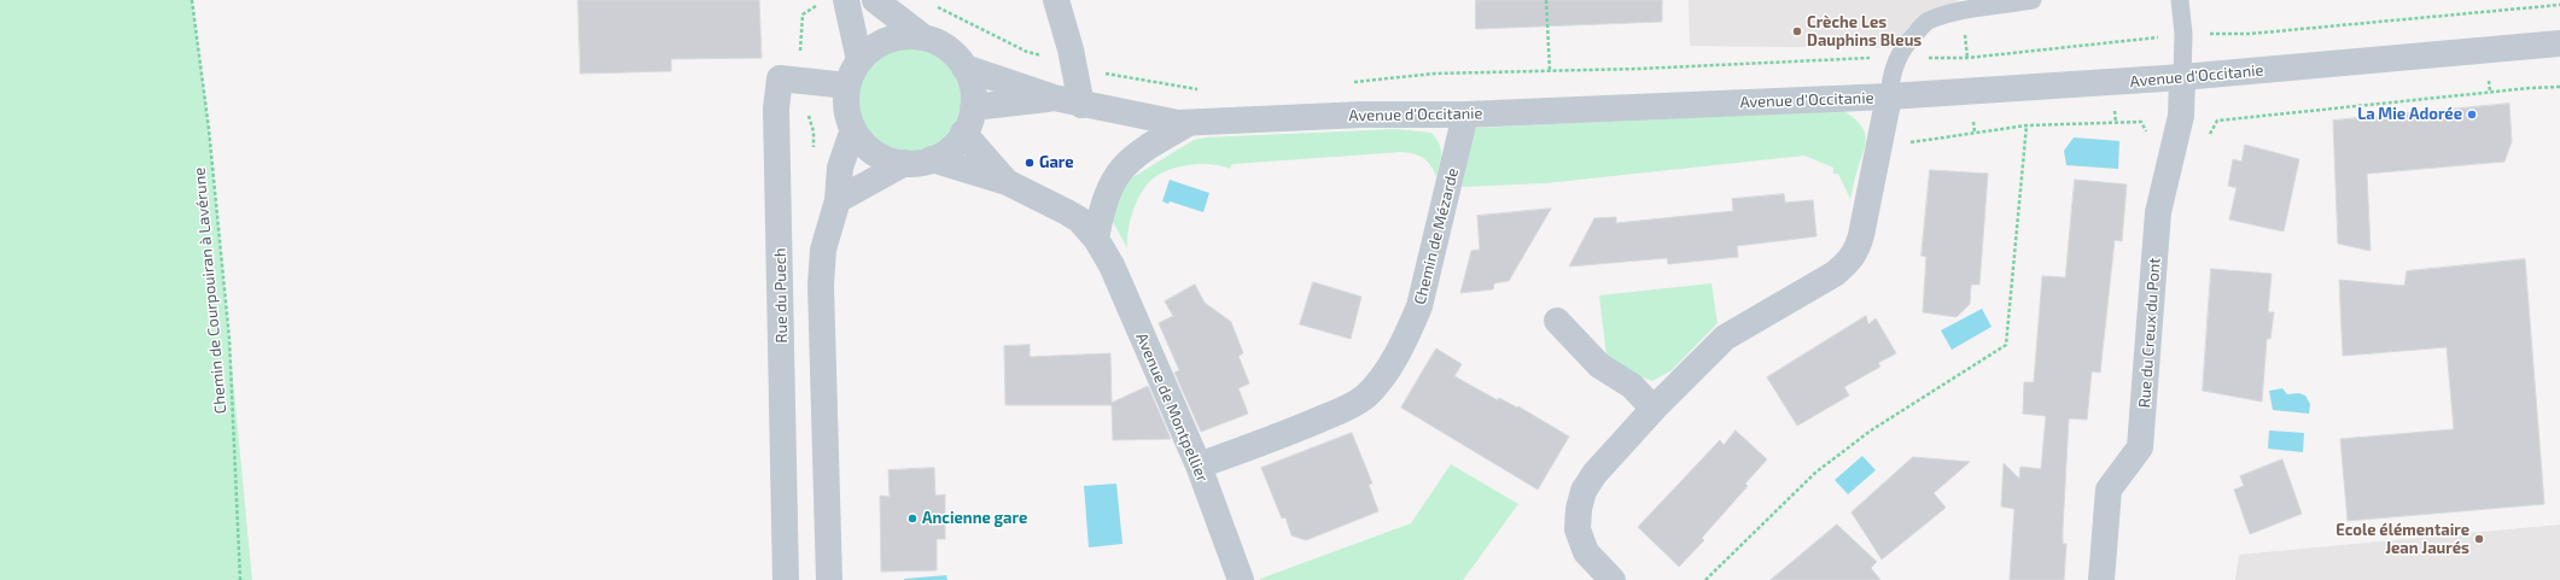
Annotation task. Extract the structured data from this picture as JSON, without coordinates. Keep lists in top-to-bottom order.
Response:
{
  "streets": {
    "street": [
      "Avenue d'Occitanie",
      "Chemin de Mézarde",
      "Rue du Puech",
      "Rue du Creux du Pont",
      "Avenue de Montpellier"
    ],
    "path": ["Chemin de Courpouiran à Lavérune"]
  },
  "crossings": [
    ["Avenue d'Occitanie", "Chemin de Mézarde"],
    ["Avenue d'Occitanie", "Rue du Puech"],
    ["Avenue d'Occitanie", "Rue du Creux du Pont"],
    ["Avenue d'Occitanie", "Avenue de Montpellier"],
    ["Chemin de Mézarde", "Avenue de Montpellier"],
    ["Rue du Puech", "Avenue de Montpellier"]
  ],
  "places": [
    "Crèche Les Dauphins Bleus",
    "La Mie Adorée",
    "Gare",
    "Ancienne gare",
    "Ecole élémentaire Jean Jaurés"
  ]
}
